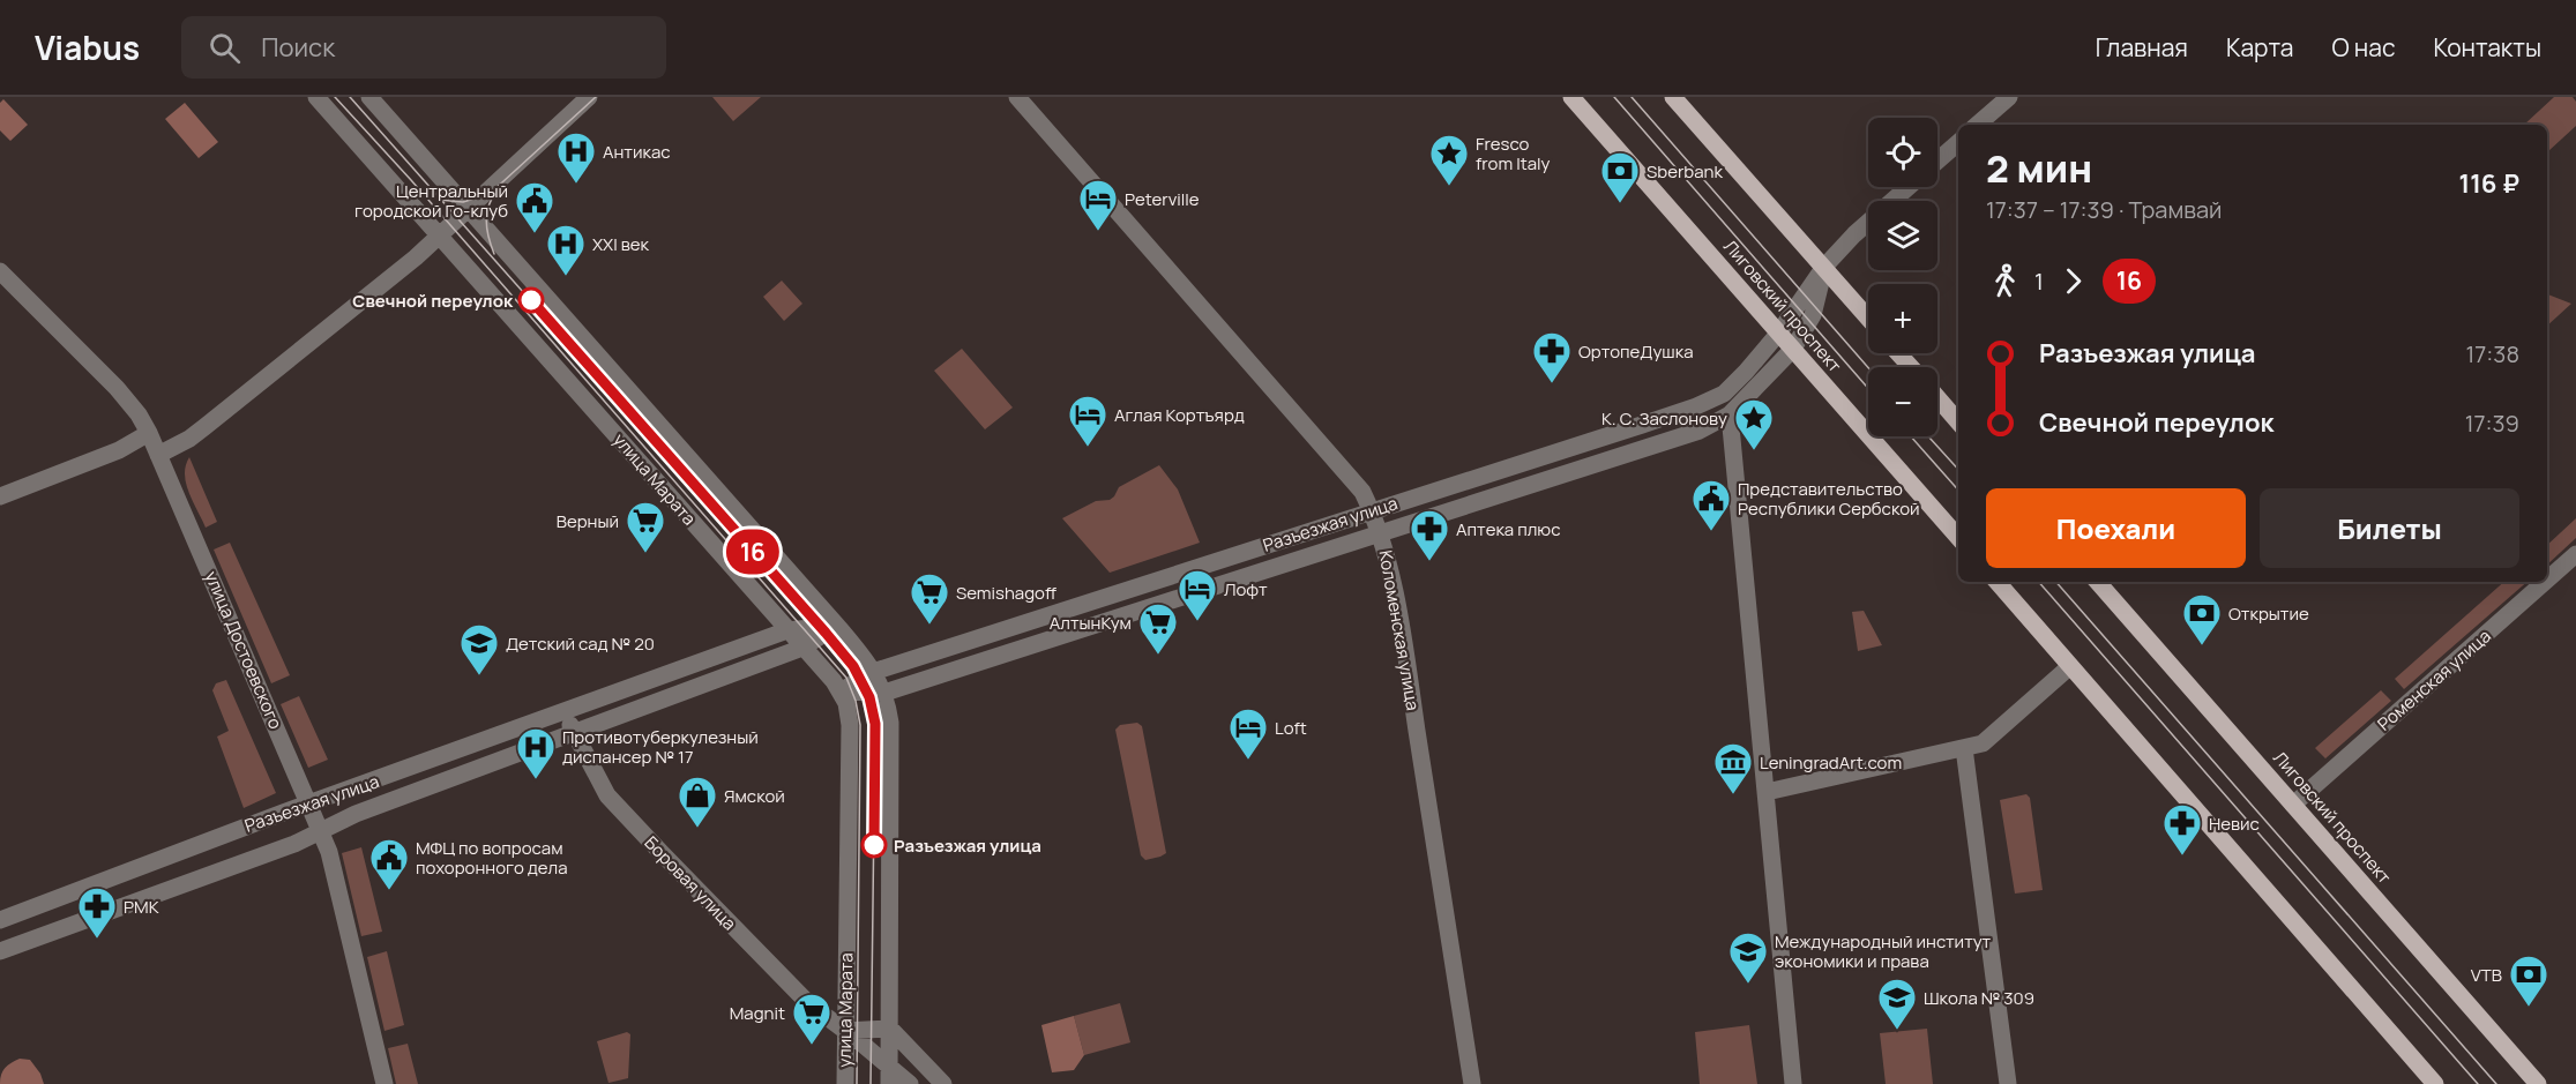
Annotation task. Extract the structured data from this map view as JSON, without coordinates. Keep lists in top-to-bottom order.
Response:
{
  "streets": {
    "main road": ["Лиговский проспект"],
    "street": [
      "улица Марата",
      "Разъезжая улица",
      "Коломенская улица",
      "улица Достоевского",
      "Роменская улица",
      "Боровая улица"
    ]
  },
  "crossings": [
    ["Лиговский проспект", "Разъезжая улица"],
    ["Лиговский проспект", "Роменская улица"],
    ["улица Марата", "Разъезжая улица"],
    ["улица Марата", "Боровая улица"],
    ["Разъезжая улица", "Коломенская улица"],
    ["Разъезжая улица", "улица Достоевского"],
    ["Разъезжая улица", "Боровая улица"]
  ],
  "places": {
    "hospital": ["Антикас", "XXI век", "Противотуберкулезный диспансер № 17"],
    "place": ["Fresco from Italy", "К. С. Заслонову"],
    "bank": ["Sberbank", "Открытие", "VTB"],
    "hotel": [
      "Peterville",
      "Аглая Кортъярд",
      "Лофт",
      "Loft"
    ],
    "public building": ["Центральный городской Го-клуб", "Представительство Республики Сербской", "МФЦ по вопросам похоронного дела"],
    "other": ["Свечной переулок", "Разъезжая улица"],
    "pharmacy": [
      "ОртопеДушка",
      "Аптека плюс",
      "Невис",
      "РМК"
    ],
    "supermarket": [
      "Верный",
      "Semishagoff",
      "АлтынКум",
      "Magnit"
    ],
    "school or university": ["Детский сад № 20", "Международный институт экономики и права", "Школа № 309"],
    "museum": ["LeningradArt.com"],
    "shop": ["Ямской"]
  },
  "lines": ["tram line 16"],
  "page": {
    "header": "Viabus",
    "search": "Поиск",
    "nav": [
      "Главная",
      "Карта",
      "О нас",
      "Контакты"
    ],
    "on_map": "16",
    "map_buttons": ["+", "−"],
    "heading": ["2 мин", "17:37 – 17:39 · Трамвай", "116 ₽"],
    "legs": ["1", "16"],
    "list": [
      {
        "name": "Разъезжая улица",
        "value": "17:38"
      },
      {
        "name": "Свечной переулок",
        "value": "17:39"
      }
    ],
    "buttons": ["Поехали", "Билеты"]
  }
}
